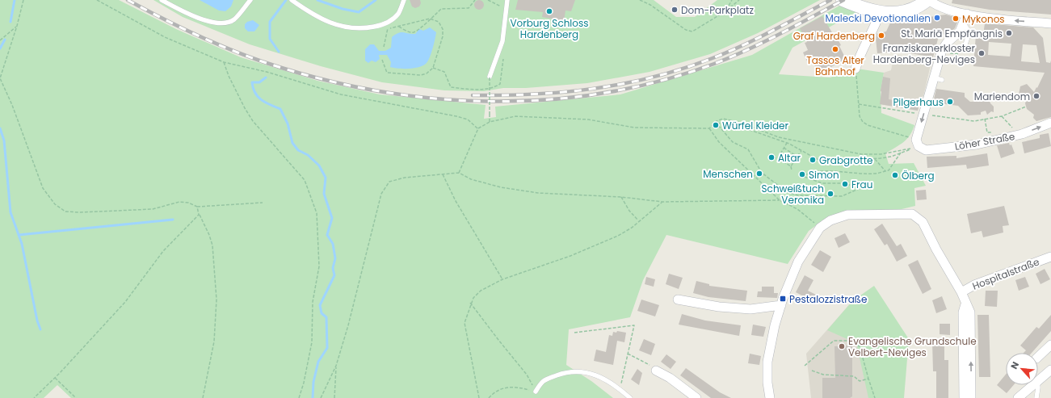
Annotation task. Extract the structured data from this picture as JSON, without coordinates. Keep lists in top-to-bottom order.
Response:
{
  "streets": {
    "street": ["Löher Straße", "Hospitalstraße"]
  },
  "one_way": ["Löher Straße"],
  "places": {
    "other": [
      "Dom-Parkplatz",
      "Vorburg Schloss Hardenberg",
      "Malecki Devotionalien",
      "Mykonos",
      "St. Mariä Empfängnis",
      "Graf Hardenberg",
      "Tassos Alter Bahnhof",
      "Franziskanerkloster Hardenberg-Neviges",
      "Mariendom",
      "Pilgerhaus",
      "Würfel Kleider",
      "Altar",
      "Grabgrotte",
      "Menschen",
      "Simon",
      "Ölberg",
      "Frau",
      "Schweißtuch Veronika",
      "Evangelische Grundschule Velbert-Neviges"
    ],
    "transit": ["Pestalozzistraße"]
  },
  "north": "top left"
}
